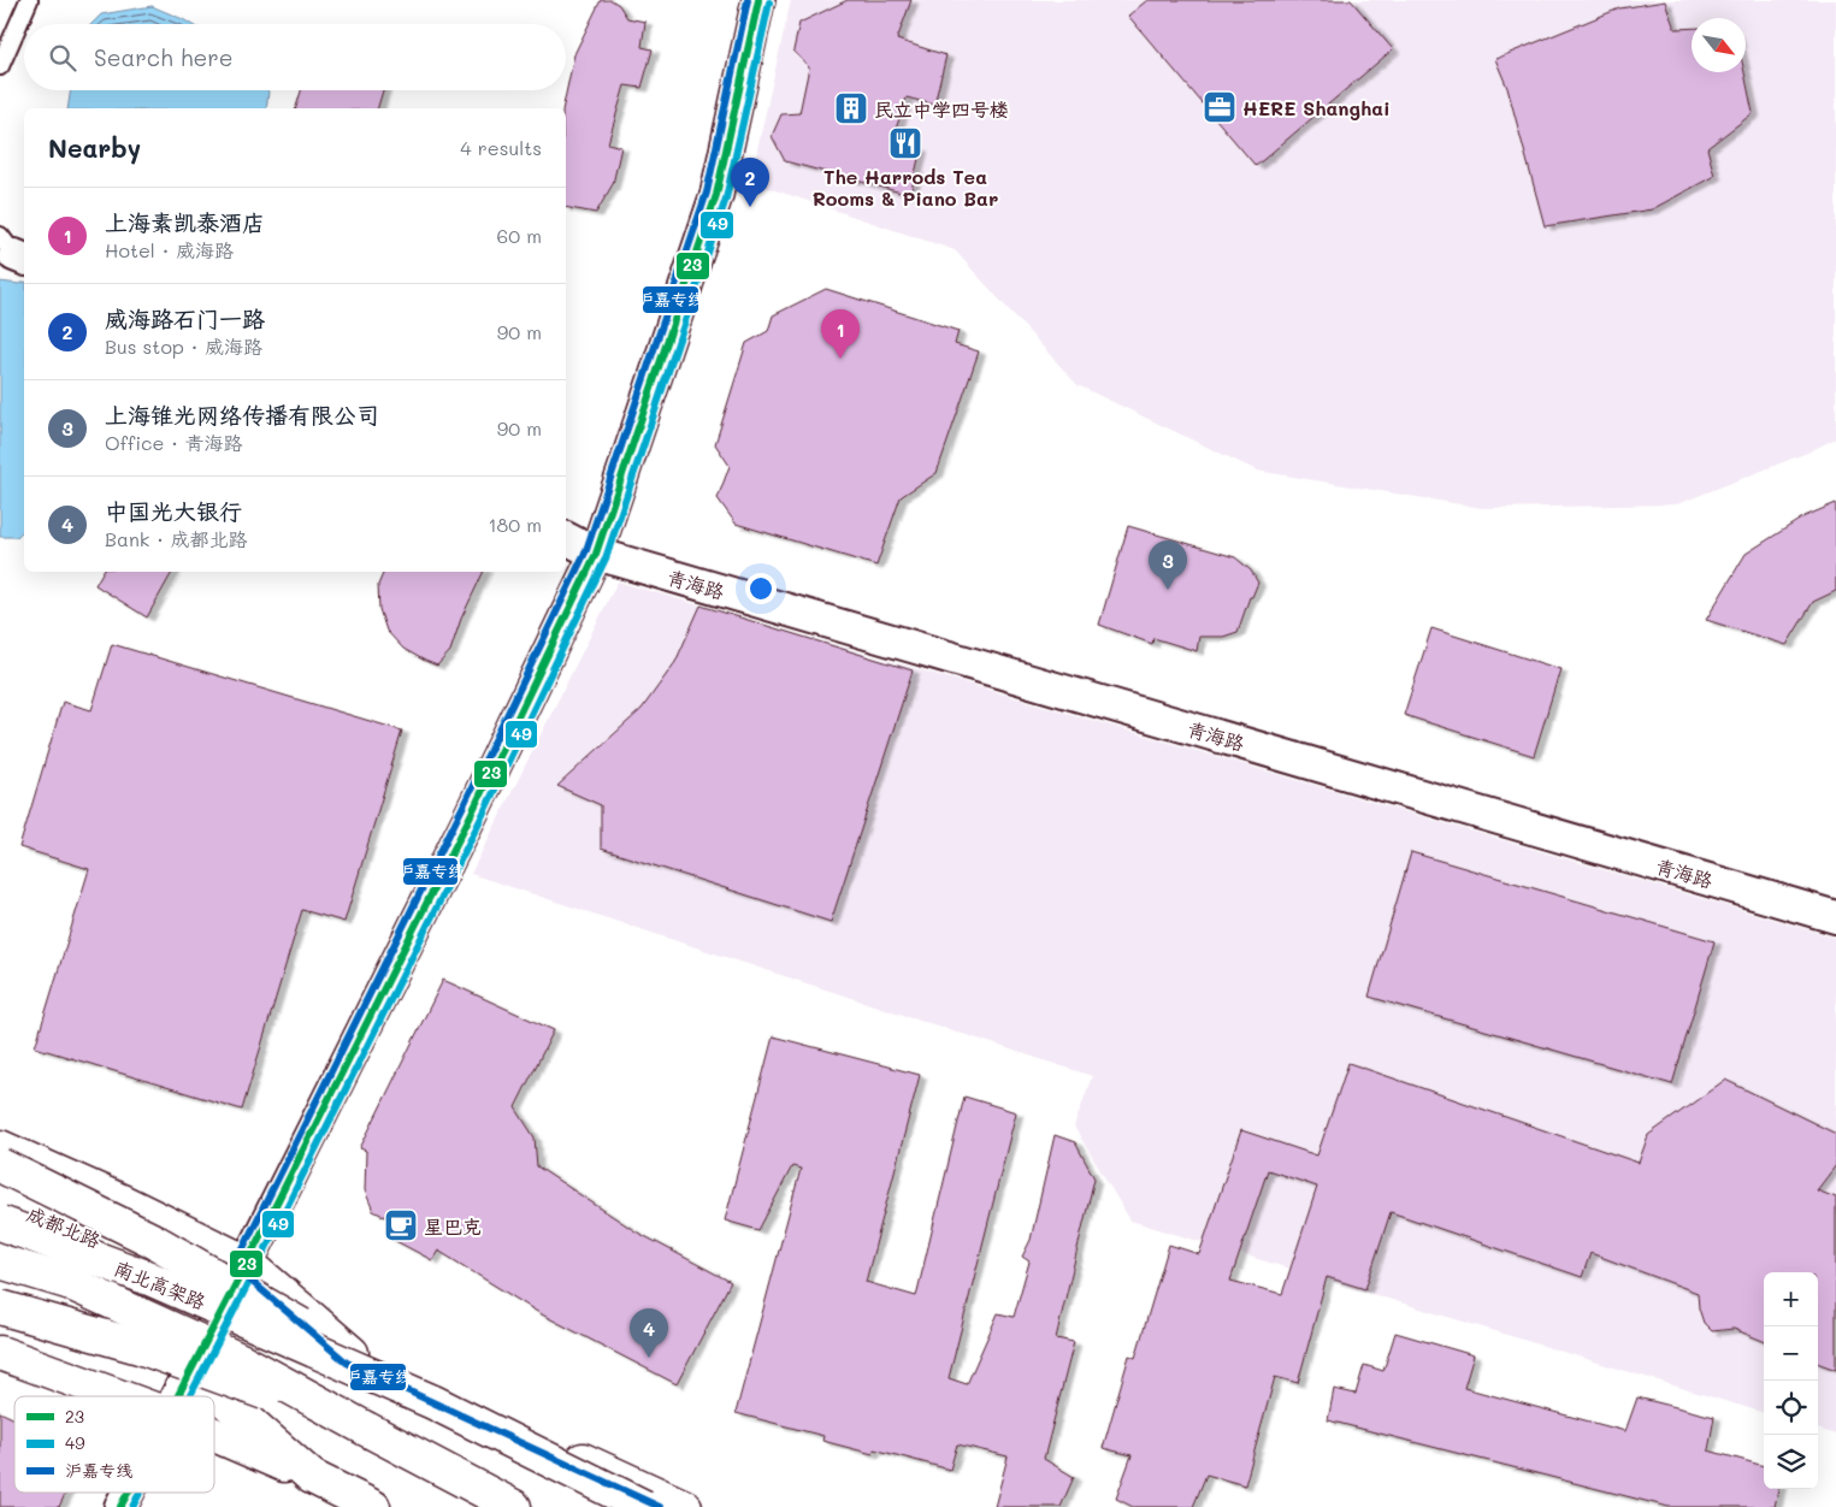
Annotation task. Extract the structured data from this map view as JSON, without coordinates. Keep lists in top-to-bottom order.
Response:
{
  "streets": {
    "main road": ["成都北路", "南北高架路"],
    "street": ["青海路"]
  },
  "places": {
    "office": ["HERE Shanghai"],
    "building": ["民立中学四号楼"],
    "restaurant": ["The Harrods Tea Rooms & Piano Bar"],
    "cafe": ["星巴克"]
  },
  "lines": ["transit line 23", "transit line 沪嘉专线", "transit line 49"],
  "legend": ["23", "49", "沪嘉专线"],
  "north": "bottom right",
  "page": {
    "search": "Search here",
    "heading": ["Nearby", "4 results"],
    "pins": [
      "2",
      "1",
      "3",
      "4"
    ],
    "list": [
      {
        "mark": "1",
        "name": "上海素凯泰酒店",
        "note": "Hotel · 威海路",
        "value": "60 m"
      },
      {
        "mark": "2",
        "name": "威海路石门一路",
        "note": "Bus stop · 威海路",
        "value": "90 m"
      },
      {
        "mark": "3",
        "name": "上海锥光网络传播有限公司",
        "note": "Office · 青海路",
        "value": "90 m"
      },
      {
        "mark": "4",
        "name": "中国光大银行",
        "note": "Bank · 成都北路",
        "value": "180 m"
      }
    ],
    "map_buttons": ["+", "−"]
  }
}
